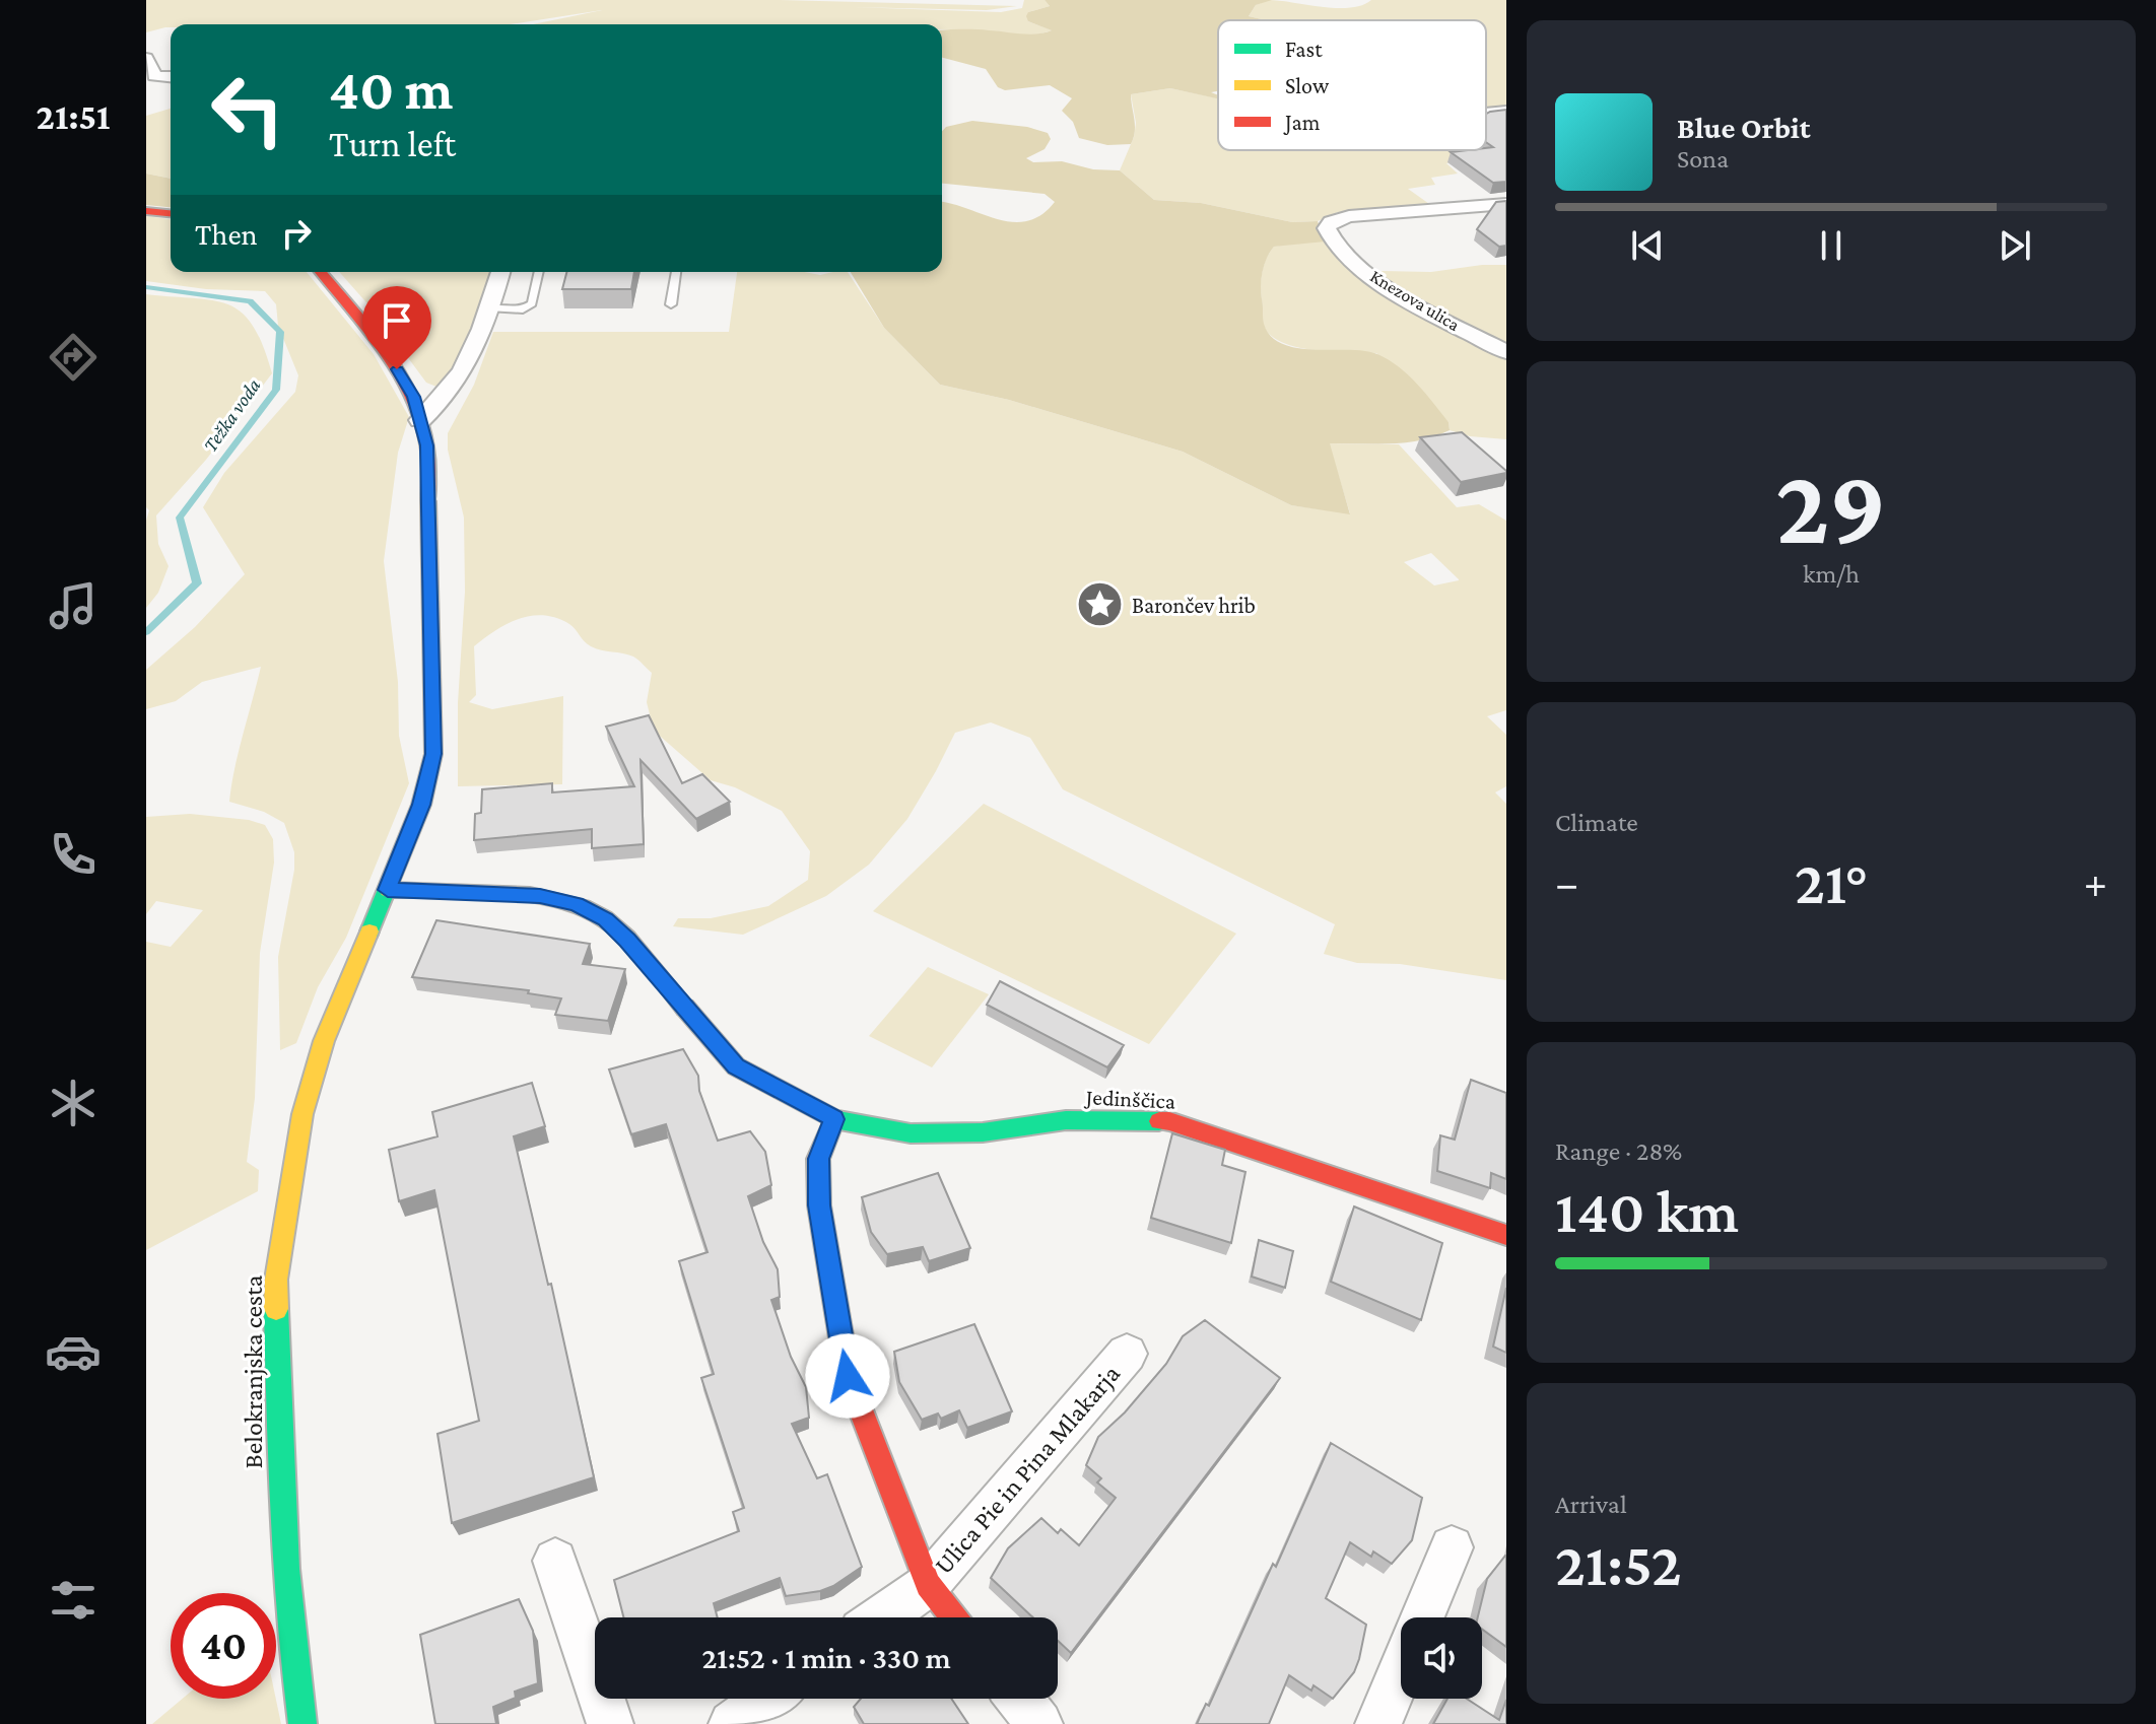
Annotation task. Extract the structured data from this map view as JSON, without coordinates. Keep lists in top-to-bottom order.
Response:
{
  "streets": {
    "main road": ["Jedinščica", "Belokranjska cesta", "Ulica Pie in Pina Mlakarja"],
    "street": ["Knezova ulica"]
  },
  "crossings": [
    ["Jedinščica", "Belokranjska cesta"],
    ["Jedinščica", "Ulica Pie in Pina Mlakarja"]
  ],
  "water": ["Težka voda"],
  "places": {
    "place": ["Barončev hrib"]
  },
  "legend": ["Fast", "Slow", "Jam"],
  "page": {
    "tabs": "21:51",
    "turn": ["40 m", "Turn left"],
    "song": ["Blue Orbit", "Sona"],
    "then": "Then",
    "tile": [
      ["29", "km/h"],
      "Climate",
      ["Range · 28%", "140 km"],
      ["Arrival", "21:52"]
    ],
    "heat": ["−", "21°", "+"],
    "limit": "40",
    "trip": "21:52 · 1 min · 330 m"
  }
}
